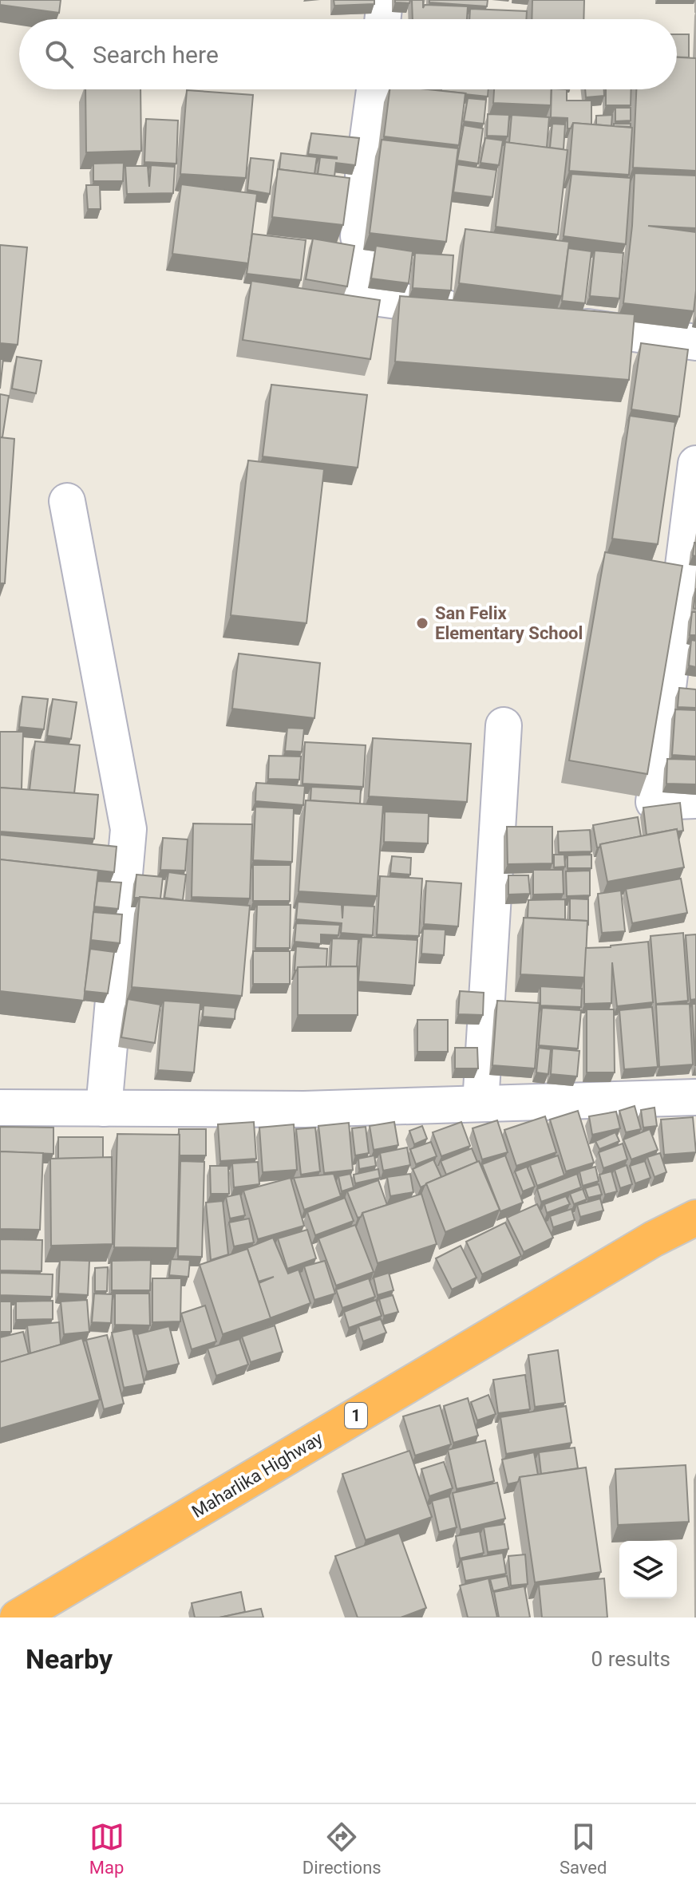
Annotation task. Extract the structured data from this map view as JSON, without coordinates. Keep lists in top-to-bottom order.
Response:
{
  "streets": {
    "highway": ["1", "Maharlika Highway"]
  },
  "places": ["San Felix Elementary School"],
  "page": {
    "search": "Search here",
    "heading": ["Nearby", "0 results"],
    "nav": ["Map", "Directions", "Saved"]
  }
}
